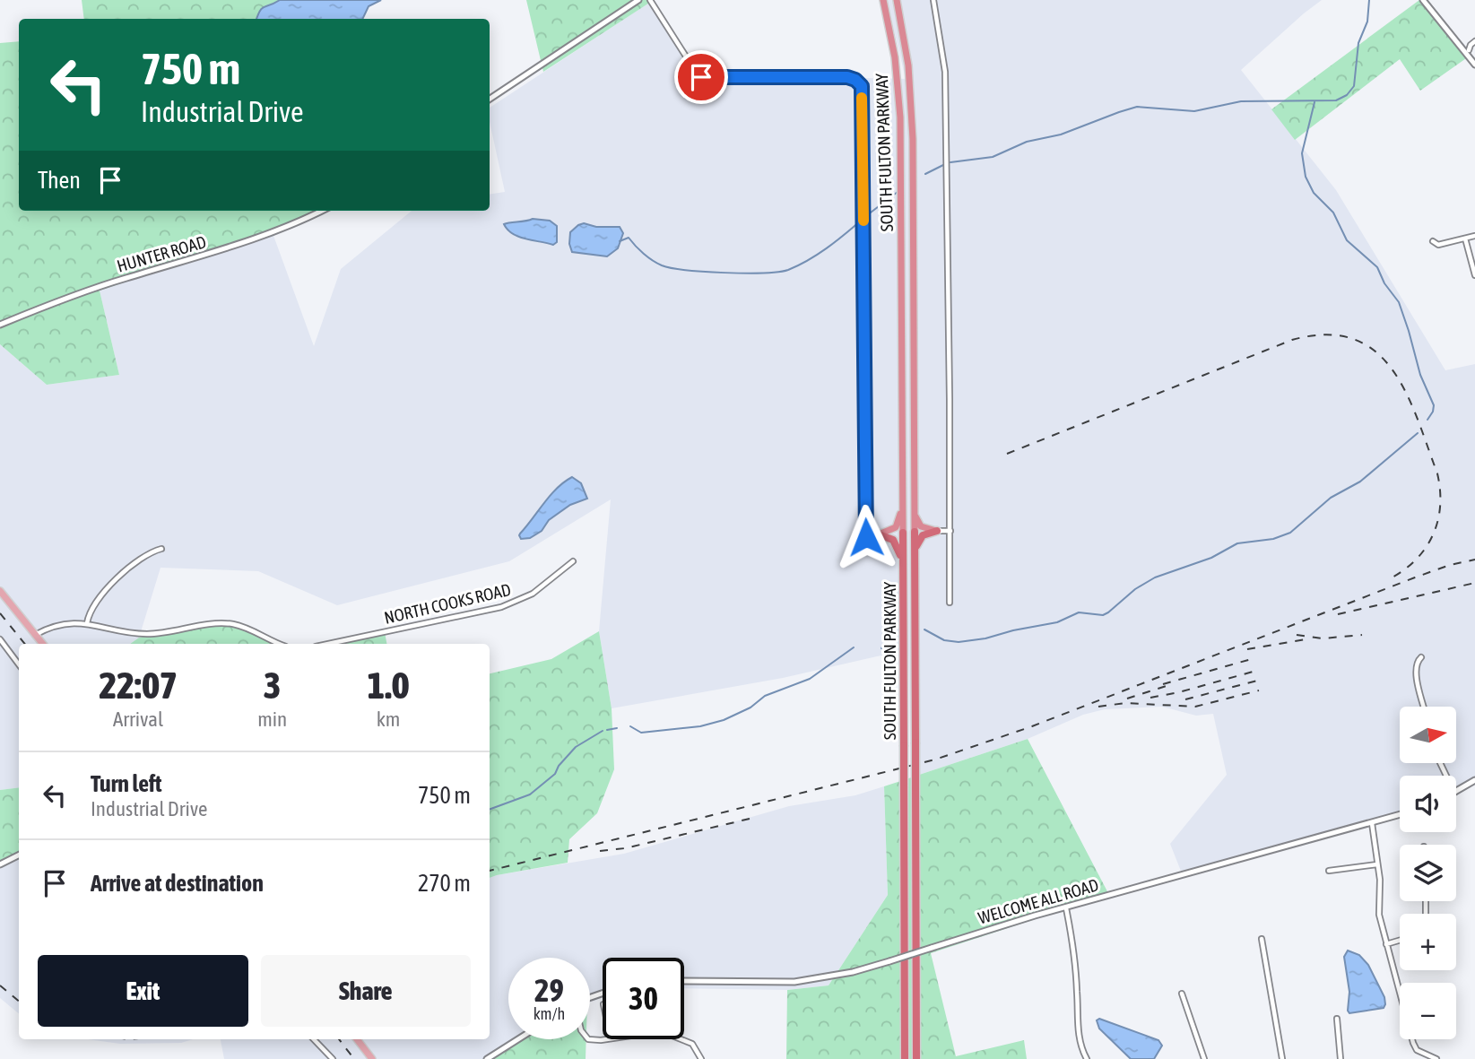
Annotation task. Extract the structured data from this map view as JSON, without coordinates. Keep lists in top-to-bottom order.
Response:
{
  "streets": {
    "highway": ["SOUTH FULTON PARKWAY"],
    "street": ["HUNTER ROAD", "NORTH COOKS ROAD", "WELCOME ALL ROAD"]
  },
  "north": "right",
  "page": {
    "turn": ["750 m", "Industrial Drive"],
    "then": "Then",
    "eta": [
      "22:07",
      "Arrival",
      "3",
      "min",
      "1.0",
      "km"
    ],
    "map_buttons": ["+", "−"],
    "list": [
      {
        "name": "Turn left",
        "note": "Industrial Drive",
        "value": "750 m"
      },
      {
        "name": "Arrive at destination",
        "value": "270 m"
      }
    ],
    "buttons": ["Exit", "Share"],
    "speed": "29 km/h",
    "limit": "30"
  }
}
